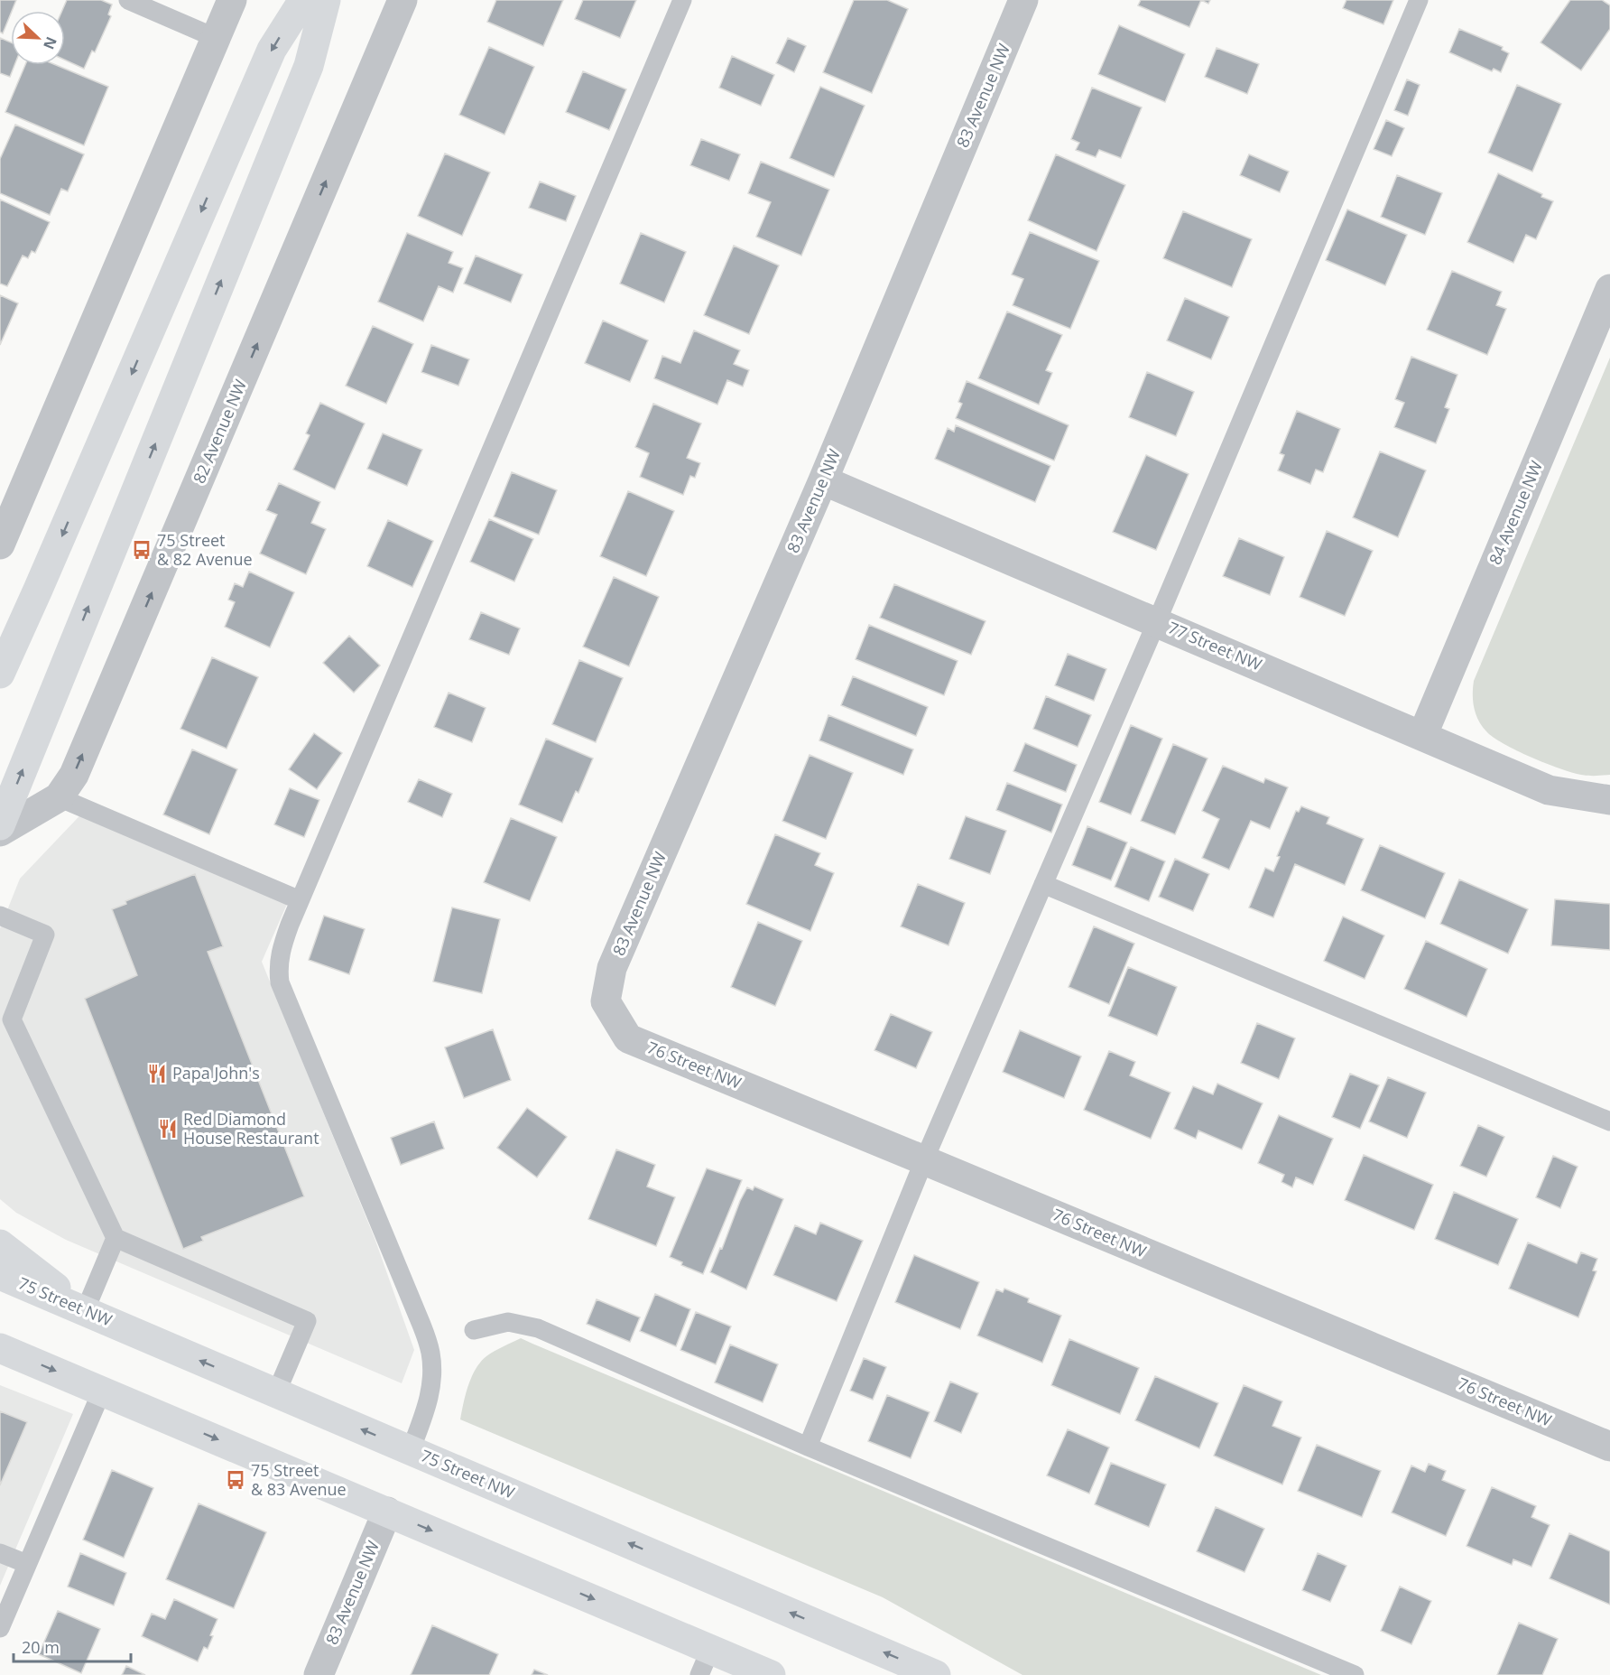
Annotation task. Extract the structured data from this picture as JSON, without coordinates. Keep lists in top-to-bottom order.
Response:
{
  "streets": {
    "main road": ["75 Street NW"],
    "street": [
      "83 Avenue NW",
      "82 Avenue NW",
      "84 Avenue NW",
      "77 Street NW",
      "76 Street NW"
    ]
  },
  "crossings": [
    ["83 Avenue NW", "77 Street NW"],
    ["83 Avenue NW", "76 Street NW"],
    ["84 Avenue NW", "77 Street NW"]
  ],
  "places": {
    "bus stop": ["75 Street & 82 Avenue", "75 Street & 83 Avenue"],
    "restaurant": ["Papa John's", "Red Diamond House Restaurant"]
  },
  "scale_bar": "20 m",
  "north": "bottom right"
}
